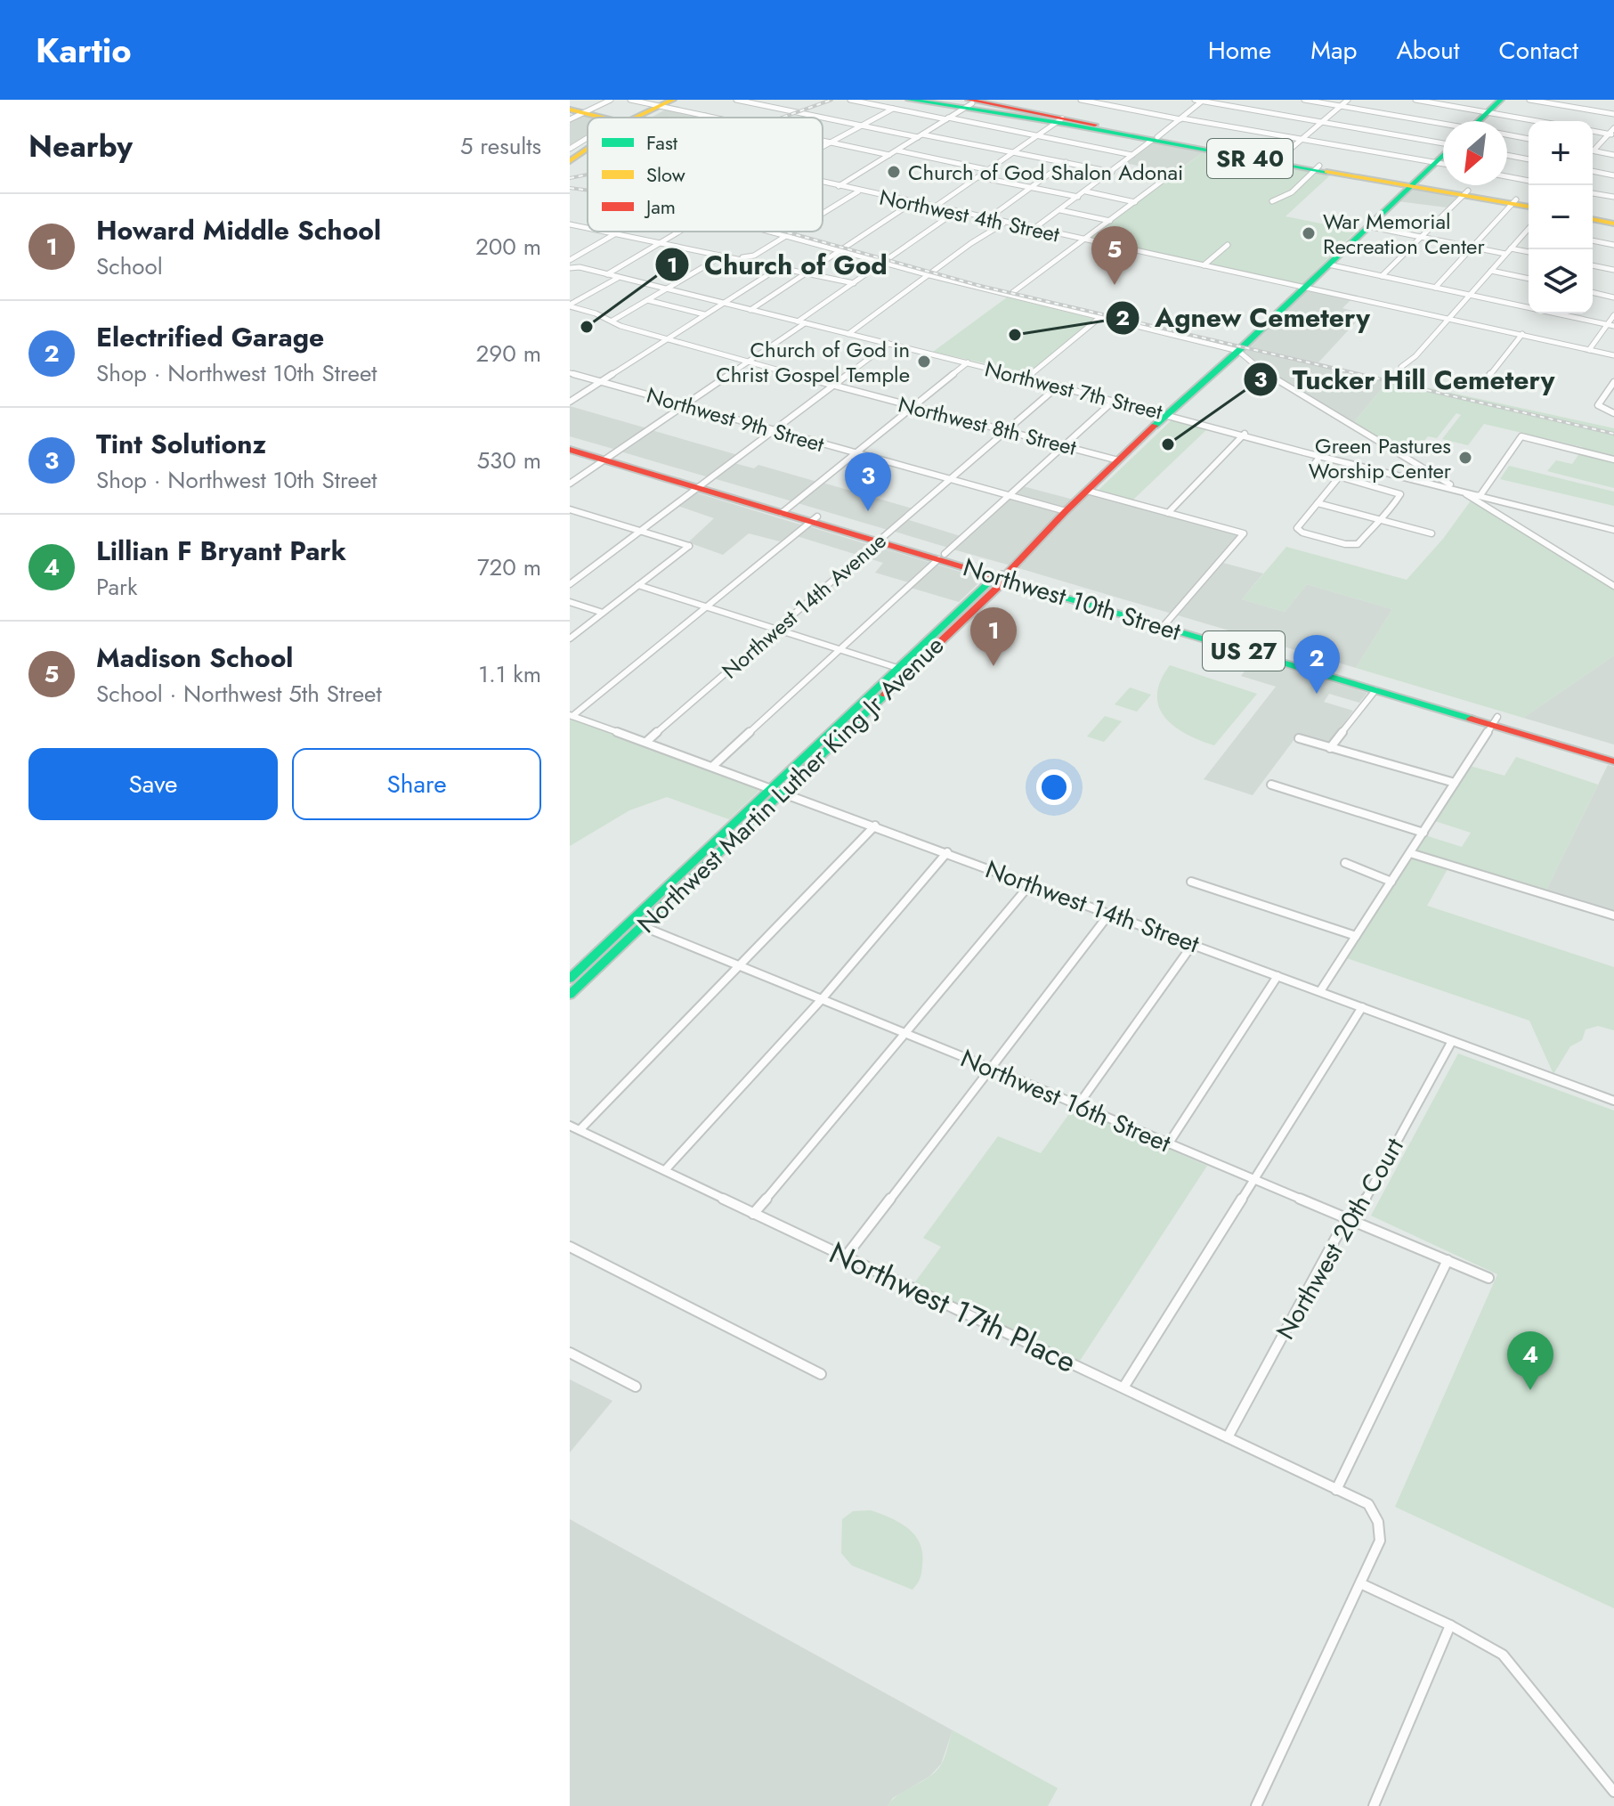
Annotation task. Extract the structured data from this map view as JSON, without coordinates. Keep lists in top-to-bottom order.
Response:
{
  "streets": {
    "main road": [
      "SR 40",
      "Northwest 10th Street",
      "US 27",
      "Northwest Martin Luther King Jr Avenue"
    ],
    "street": [
      "Northwest 4th Street",
      "Northwest 7th Street",
      "Northwest 9th Street",
      "Northwest 8th Street",
      "Northwest 14th Avenue",
      "Northwest 14th Street",
      "Northwest 16th Street",
      "Northwest 20th Court",
      "Northwest 17th Place"
    ]
  },
  "crossings": [
    ["SR 40", "Northwest Martin Luther King Jr Avenue"],
    ["Northwest 4th Street", "Northwest Martin Luther King Jr Avenue"],
    ["Northwest 7th Street", "Northwest 14th Avenue"],
    ["Northwest 7th Street", "Northwest Martin Luther King Jr Avenue"],
    ["Northwest 9th Street", "Northwest 14th Avenue"],
    ["Northwest 9th Street", "Northwest Martin Luther King Jr Avenue"],
    ["Northwest 8th Street", "Northwest 14th Avenue"],
    ["Northwest 8th Street", "Northwest Martin Luther King Jr Avenue"],
    ["Northwest 10th Street", "Northwest 14th Avenue"],
    ["Northwest 10th Street", "Northwest Martin Luther King Jr Avenue"],
    ["Northwest 14th Avenue", "Northwest 14th Street"],
    ["Northwest Martin Luther King Jr Avenue", "Northwest 14th Street"],
    ["Northwest Martin Luther King Jr Avenue", "Northwest 16th Street"],
    ["Northwest 14th Street", "Northwest 20th Court"],
    ["Northwest 16th Street", "Northwest 20th Court"],
    ["Northwest 20th Court", "Northwest 17th Place"]
  ],
  "places": [
    "Church of God Shalon Adonai",
    "War Memorial Recreation Center",
    "Church of God",
    "Agnew Cemetery",
    "Church of God in Christ Gospel Temple",
    "Tucker Hill Cemetery",
    "Green Pastures Worship Center"
  ],
  "legend": ["Fast", "Slow", "Jam"],
  "north": "bottom left",
  "page": {
    "header": "Kartio",
    "nav": [
      "Home",
      "Map",
      "About",
      "Contact"
    ],
    "heading": ["Nearby", "5 results"],
    "map_buttons": ["+", "−"],
    "list": [
      {
        "mark": "1",
        "name": "Howard Middle School",
        "note": "School",
        "value": "200 m"
      },
      {
        "mark": "2",
        "name": "Electrified Garage",
        "note": "Shop · Northwest 10th Street",
        "value": "290 m"
      },
      {
        "mark": "3",
        "name": "Tint Solutionz",
        "note": "Shop · Northwest 10th Street",
        "value": "530 m"
      },
      {
        "mark": "4",
        "name": "Lillian F Bryant Park",
        "note": "Park",
        "value": "720 m"
      },
      {
        "mark": "5",
        "name": "Madison School",
        "note": "School · Northwest 5th Street",
        "value": "1.1 km"
      }
    ],
    "pins": [
      "5",
      "3",
      "1",
      "2",
      "4"
    ],
    "buttons": ["Save", "Share"]
  }
}
